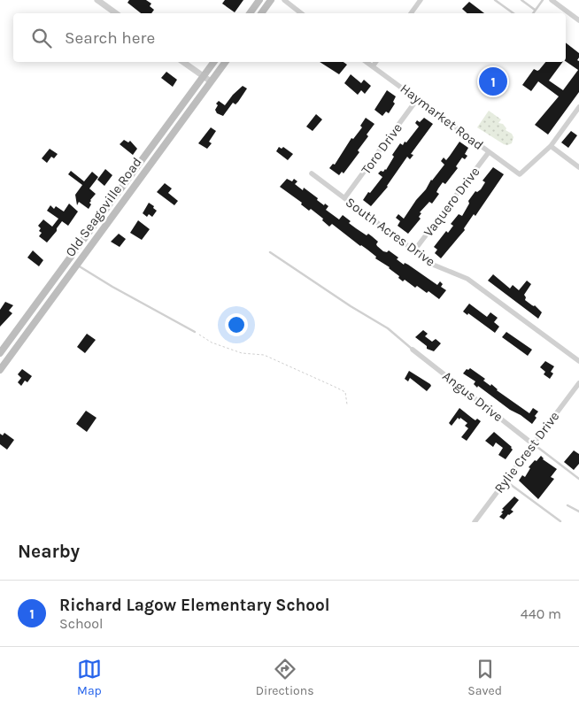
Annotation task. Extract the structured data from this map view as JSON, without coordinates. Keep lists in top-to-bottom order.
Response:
{
  "streets": {
    "main road": ["Old Seagoville Road"],
    "street": [
      "Haymarket Road",
      "Toro Drive",
      "Vaquero Drive",
      "South Acres Drive",
      "Angus Drive",
      "Rylie Crest Drive"
    ]
  },
  "crossings": [
    ["Haymarket Road", "Toro Drive"],
    ["Haymarket Road", "Vaquero Drive"],
    ["Toro Drive", "South Acres Drive"],
    ["Vaquero Drive", "South Acres Drive"],
    ["Angus Drive", "Rylie Crest Drive"]
  ],
  "page": {
    "search": "Search here",
    "pins": "1",
    "heading": "Nearby",
    "list": [
      {
        "mark": "1",
        "name": "Richard Lagow Elementary School",
        "note": "School",
        "value": "440 m"
      }
    ],
    "nav": ["Map", "Directions", "Saved"]
  }
}
